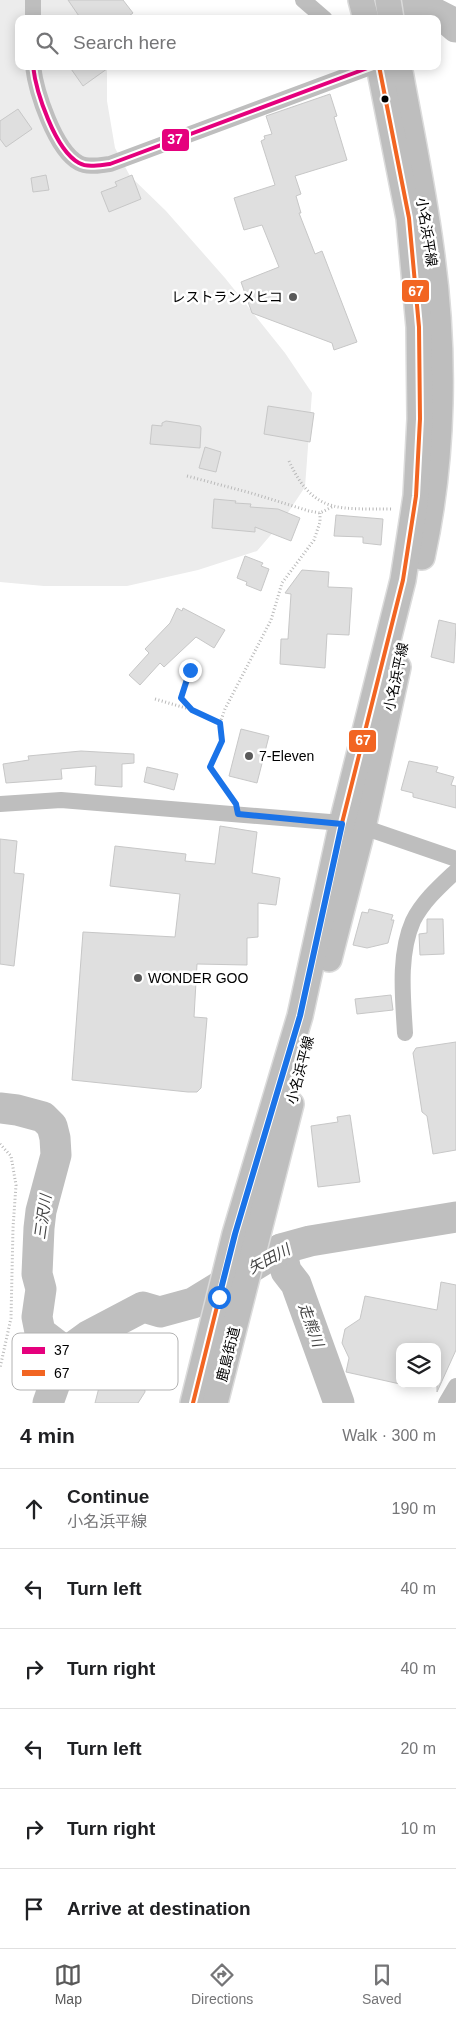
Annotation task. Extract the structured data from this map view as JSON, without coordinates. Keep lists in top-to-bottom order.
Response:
{
  "streets": {
    "main road": ["小名浜平線", "鹿島街道"]
  },
  "crossings": [
    ["小名浜平線", "鹿島街道"]
  ],
  "water": ["三沢川", "矢田川", "走熊川"],
  "places": ["レストランメヒコ", "7-Eleven", "WONDER GOO"],
  "lines": ["transit line 37", "transit line 67"],
  "legend": ["37", "67"],
  "page": {
    "search": "Search here",
    "heading": ["4 min", "Walk · 300 m"],
    "list": [
      ["Continue", "小名浜平線", "190 m"],
      ["Turn left", "40 m"],
      ["Turn right", "40 m"],
      ["Turn left", "20 m"],
      ["Turn right", "10 m"],
      "Arrive at destination"
    ],
    "nav": ["Map", "Directions", "Saved"]
  }
}
